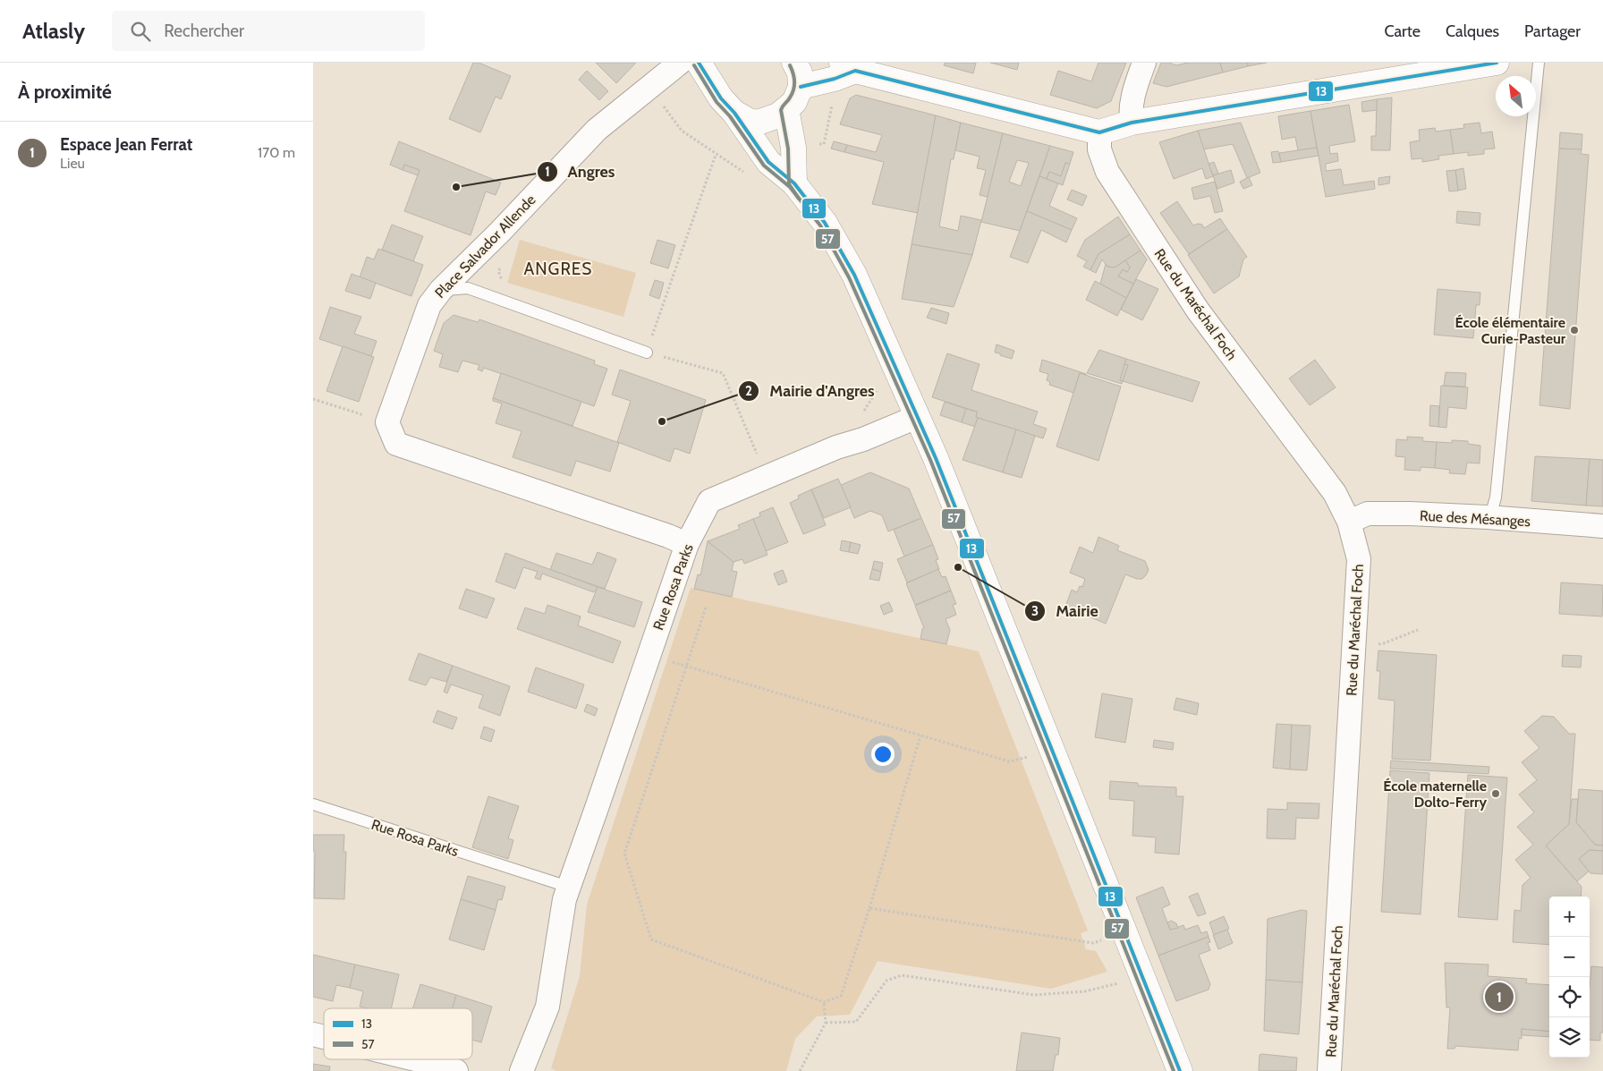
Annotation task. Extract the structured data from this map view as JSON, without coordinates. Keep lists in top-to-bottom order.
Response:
{
  "streets": {
    "street": [
      "Place Salvador Allende",
      "Rue du Maréchal Foch",
      "Rue des Mésanges",
      "Rue Rosa Parks"
    ]
  },
  "crossings": [
    ["Rue du Maréchal Foch", "Rue des Mésanges"]
  ],
  "districts": ["ANGRES"],
  "places": [
    "Angres",
    "École élémentaire Curie-Pasteur",
    "Mairie d'Angres",
    "Mairie",
    "École maternelle Dolto-Ferry"
  ],
  "lines": ["transit line 13", "transit line 57"],
  "legend": ["13", "57"],
  "north": "top left",
  "page": {
    "header": "Atlasly",
    "search": "Rechercher",
    "nav": ["Carte", "Calques", "Partager"],
    "heading": "À proximité",
    "list": [
      {
        "mark": "1",
        "name": "Espace Jean Ferrat",
        "note": "Lieu",
        "value": "170 m"
      }
    ],
    "map_buttons": ["+", "−"],
    "pins": "1"
  }
}
